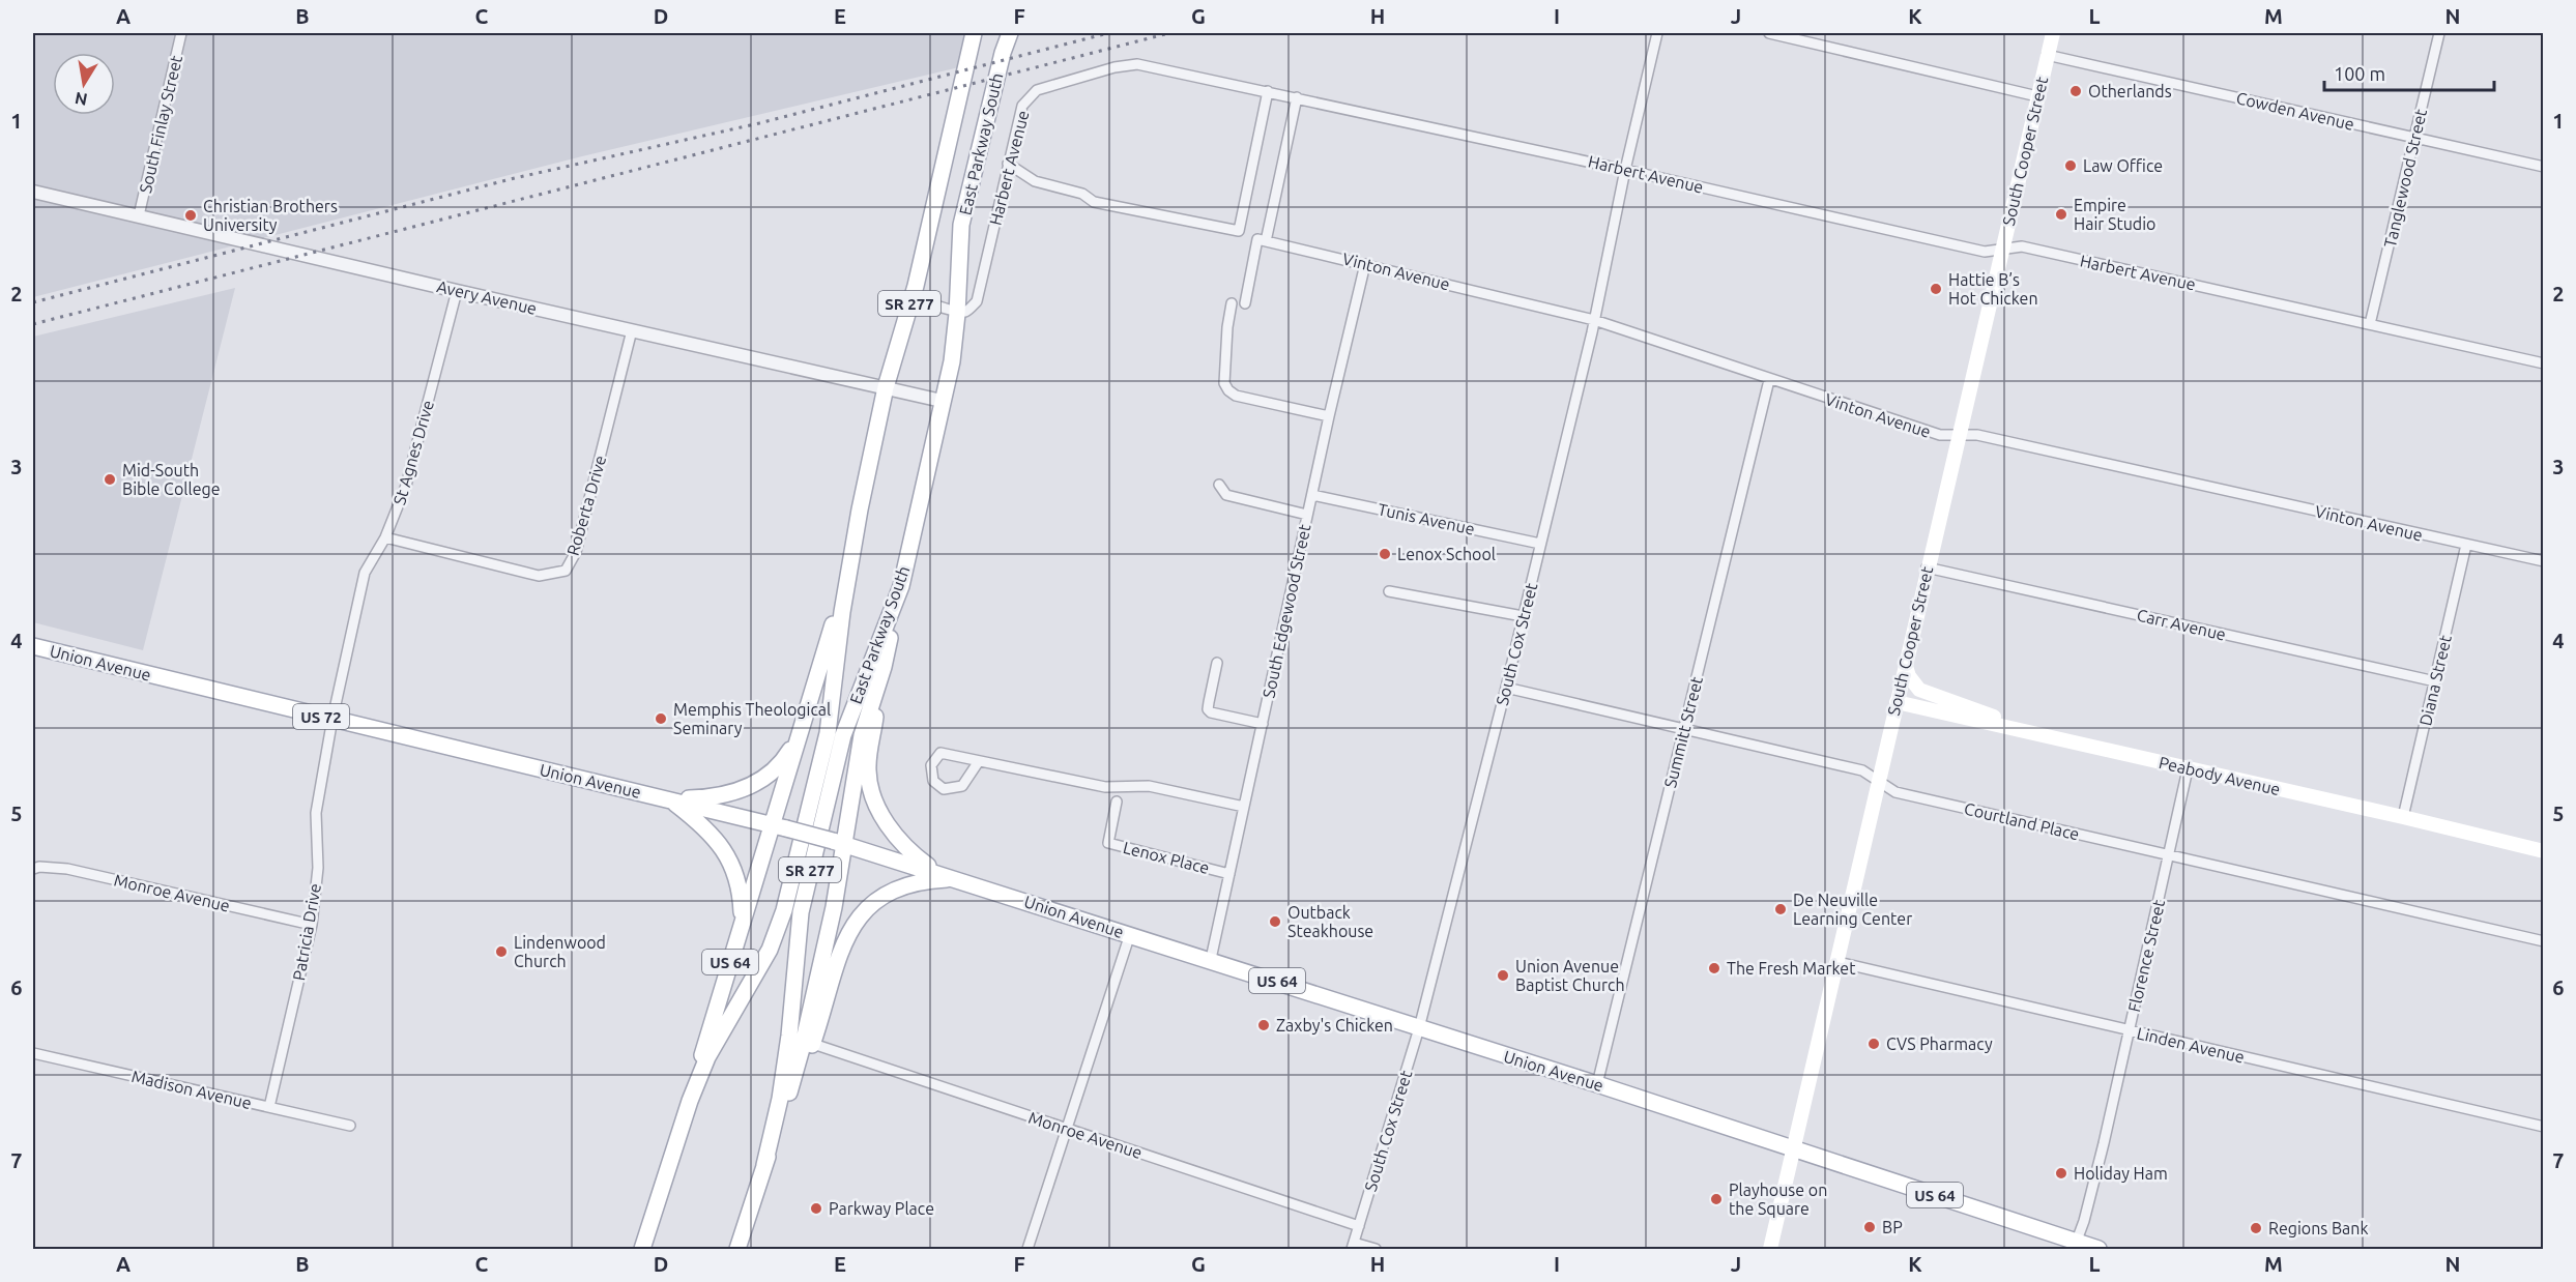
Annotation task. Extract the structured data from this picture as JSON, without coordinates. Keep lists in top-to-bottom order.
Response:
{
  "streets": {
    "main road": [
      "East Parkway South",
      "South Cooper Street",
      "SR 277",
      "Union Avenue",
      "US 72",
      "Peabody Avenue",
      "US 64"
    ],
    "street": [
      "Cowden Avenue",
      "South Finlay Street",
      "Harbert Avenue",
      "Tanglewood Street",
      "Vinton Avenue",
      "Avery Avenue",
      "St Agnes Drive",
      "Roberta Drive",
      "Tunis Avenue",
      "South Edgewood Street",
      "Carr Avenue",
      "South Cox Street",
      "Diana Street",
      "Summitt Street",
      "Courtland Place",
      "Lenox Place",
      "Monroe Avenue",
      "Patricia Drive",
      "Florence Street",
      "Linden Avenue",
      "Madison Avenue"
    ]
  },
  "crossings": [
    ["Cowden Avenue", "South Cooper Street"],
    ["Cowden Avenue", "Tanglewood Street"],
    ["South Finlay Street", "Avery Avenue"],
    ["East Parkway South", "Harbert Avenue"],
    ["East Parkway South", "Avery Avenue"],
    ["East Parkway South", "US 64"],
    ["South Cooper Street", "Harbert Avenue"],
    ["South Cooper Street", "Vinton Avenue"],
    ["South Cooper Street", "Carr Avenue"],
    ["South Cooper Street", "Union Avenue"],
    ["South Cooper Street", "Peabody Avenue"],
    ["South Cooper Street", "Courtland Place"],
    ["South Cooper Street", "Linden Avenue"],
    ["Harbert Avenue", "Tanglewood Street"],
    ["Harbert Avenue", "South Cox Street"],
    ["Vinton Avenue", "South Edgewood Street"],
    ["Vinton Avenue", "South Cox Street"],
    ["Vinton Avenue", "Diana Street"],
    ["Vinton Avenue", "Summitt Street"],
    ["Avery Avenue", "St Agnes Drive"],
    ["Avery Avenue", "Roberta Drive"],
    ["St Agnes Drive", "Roberta Drive"],
    ["St Agnes Drive", "Union Avenue"],
    ["St Agnes Drive", "Patricia Drive"],
    ["Tunis Avenue", "South Edgewood Street"],
    ["Tunis Avenue", "South Cox Street"],
    ["South Edgewood Street", "Union Avenue"],
    ["South Edgewood Street", "Lenox Place"],
    ["Carr Avenue", "Diana Street"],
    ["South Cox Street", "Union Avenue"],
    ["South Cox Street", "Courtland Place"],
    ["South Cox Street", "Monroe Avenue"],
    ["Union Avenue", "Summitt Street"],
    ["Union Avenue", "Patricia Drive"],
    ["Union Avenue", "Florence Street"],
    ["Union Avenue", "US 64"],
    ["Diana Street", "Peabody Avenue"],
    ["Summitt Street", "Courtland Place"],
    ["Peabody Avenue", "Florence Street"],
    ["Courtland Place", "Florence Street"],
    ["Monroe Avenue", "Patricia Drive"],
    ["Monroe Avenue", "US 64"],
    ["Patricia Drive", "Madison Avenue"],
    ["Florence Street", "Linden Avenue"]
  ],
  "places": [
    "Otherlands",
    "Law Office",
    "Empire Hair Studio",
    "Christian Brothers University",
    "Hattie B’s Hot Chicken",
    "Mid-South Bible College",
    "Lenox School",
    "Memphis Theological Seminary",
    "De Neuville Learning Center",
    "Outback Steakhouse",
    "Lindenwood Church",
    "The Fresh Market",
    "Union Avenue Baptist Church",
    "Zaxby's Chicken",
    "CVS Pharmacy",
    "Holiday Ham",
    "Playhouse on the Square",
    "Parkway Place",
    "BP",
    "Regions Bank"
  ],
  "scale_bar": "100 m",
  "north": "bottom",
  "grid": {
    "columns": [
      "A",
      "B",
      "C",
      "D",
      "E",
      "F",
      "G",
      "H",
      "I",
      "J",
      "K",
      "L",
      "M",
      "N"
    ],
    "rows": [
      "1",
      "2",
      "3",
      "4",
      "5",
      "6",
      "7"
    ]
  }
}
